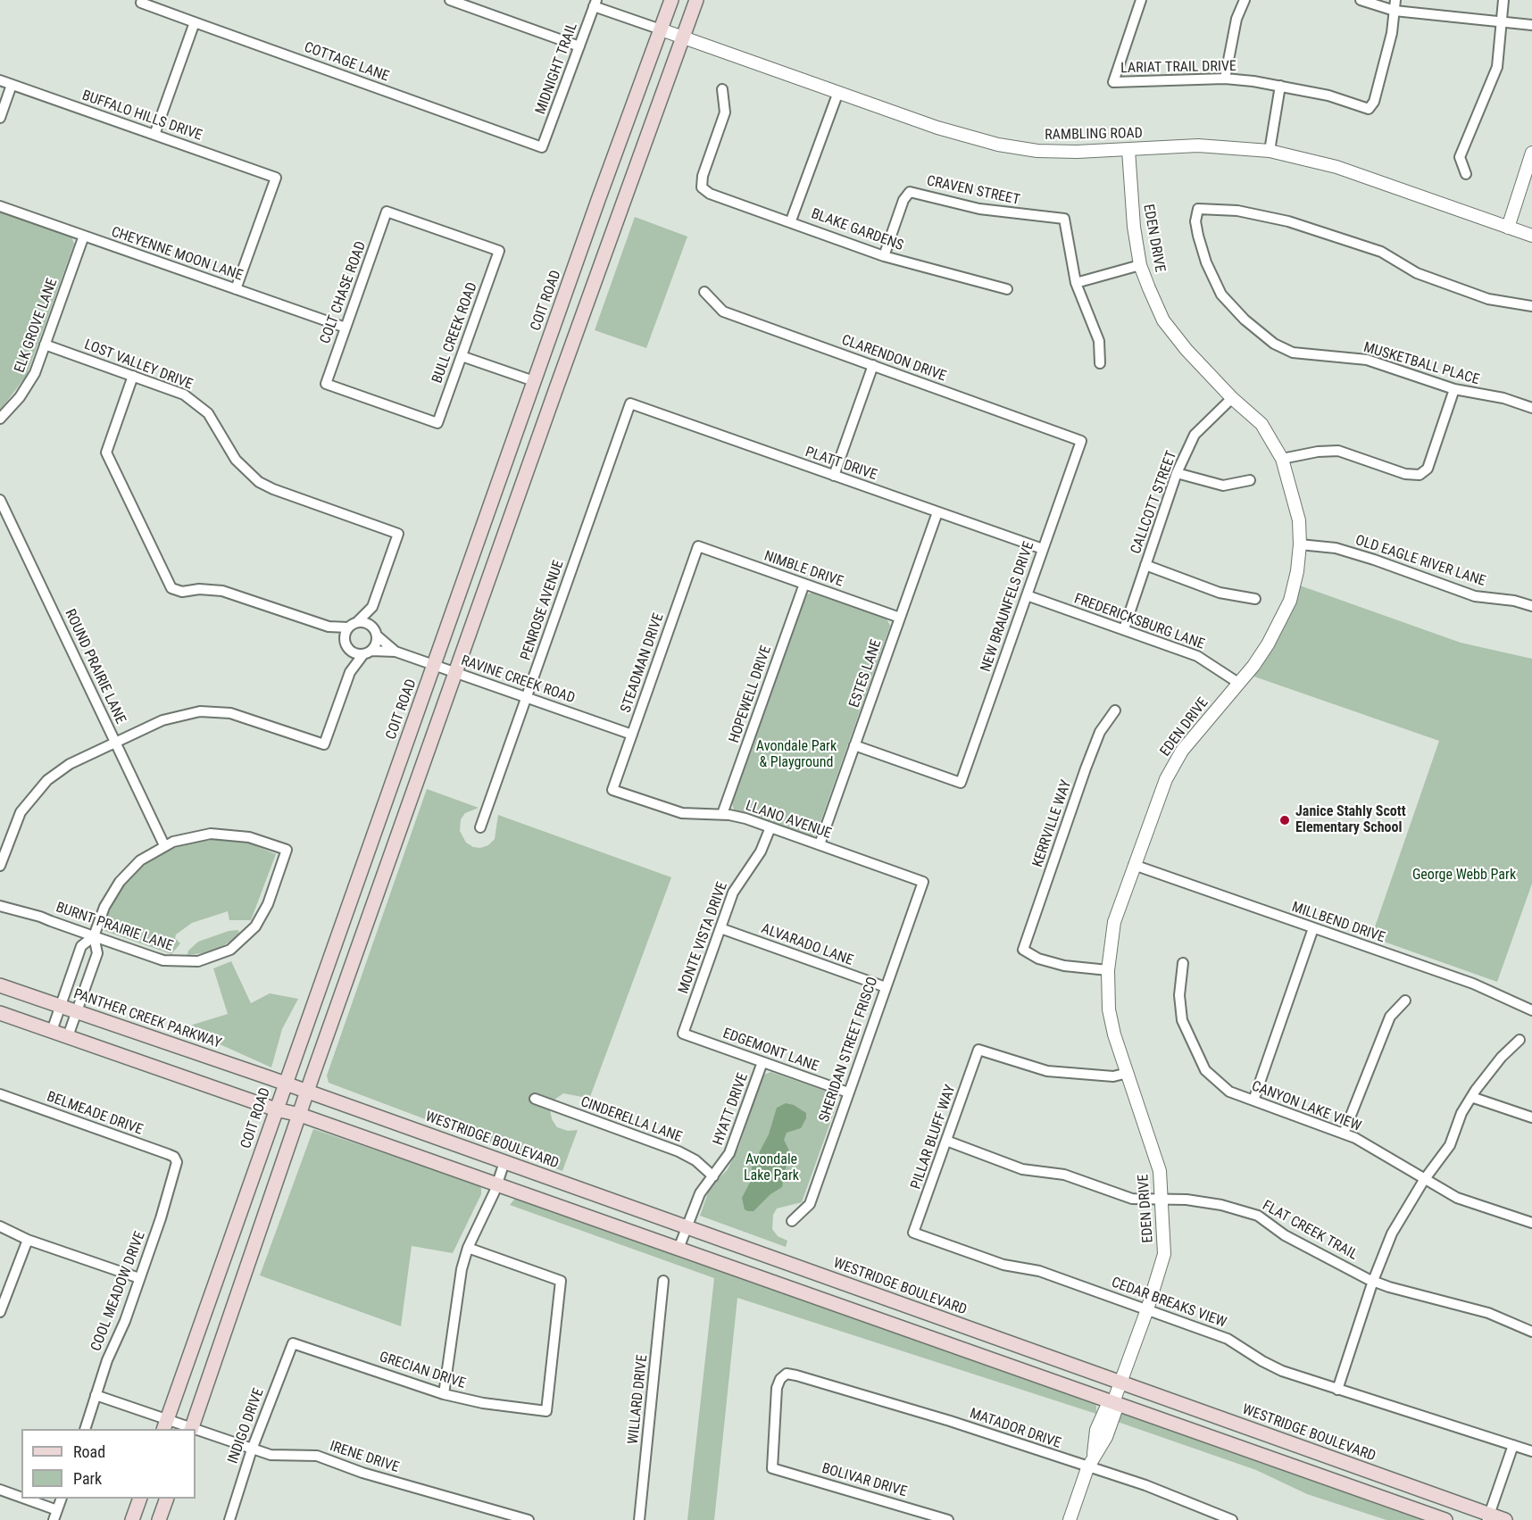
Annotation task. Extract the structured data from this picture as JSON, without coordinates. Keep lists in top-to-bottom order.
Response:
{
  "streets": {
    "main road": ["COIT ROAD", "PANTHER CREEK PARKWAY", "WESTRIDGE BOULEVARD"],
    "street": [
      "COTTAGE LANE",
      "LARIAT TRAIL DRIVE",
      "MIDNIGHT TRAIL",
      "BUFFALO HILLS DRIVE",
      "RAMBLING ROAD",
      "CRAVEN STREET",
      "BLAKE GARDENS",
      "EDEN DRIVE",
      "CHEYENNE MOON LANE",
      "COLT CHASE ROAD",
      "ELK GROVE LANE",
      "BULL CREEK ROAD",
      "CLARENDON DRIVE",
      "MUSKETBALL PLACE",
      "LOST VALLEY DRIVE",
      "PLATT DRIVE",
      "CALLCOTT STREET",
      "OLD EAGLE RIVER LANE",
      "NIMBLE DRIVE",
      "NEW BRAUNFELS DRIVE",
      "PENROSE AVENUE",
      "FREDERICKSBURG LANE",
      "STEADMAN DRIVE",
      "ROUND PRAIRIE LANE",
      "ESTES LANE",
      "RAVINE CREEK ROAD",
      "HOPEWELL DRIVE",
      "LLANO AVENUE",
      "KERRVILLE WAY",
      "MILLBEND DRIVE",
      "BURNT PRAIRIE LANE",
      "MONTE VISTA DRIVE",
      "ALVARADO LANE",
      "SHERIDAN STREET FRISCO",
      "EDGEMONT LANE",
      "CANYON LAKE VIEW",
      "HYATT DRIVE",
      "BELMEADE DRIVE",
      "CINDERELLA LANE",
      "PILLAR BLUFF WAY",
      "FLAT CREEK TRAIL",
      "COOL MEADOW DRIVE",
      "CEDAR BREAKS VIEW",
      "GRECIAN DRIVE",
      "WILLARD DRIVE",
      "INDIGO DRIVE",
      "MATADOR DRIVE",
      "IRENE DRIVE",
      "BOLIVAR DRIVE"
    ]
  },
  "crossings": [
    ["COTTAGE LANE", "MIDNIGHT TRAIL"],
    ["BUFFALO HILLS DRIVE", "CHEYENNE MOON LANE"],
    ["RAMBLING ROAD", "EDEN DRIVE"],
    ["RAMBLING ROAD", "COIT ROAD"],
    ["CRAVEN STREET", "BLAKE GARDENS"],
    ["EDEN DRIVE", "CALLCOTT STREET"],
    ["EDEN DRIVE", "OLD EAGLE RIVER LANE"],
    ["EDEN DRIVE", "FREDERICKSBURG LANE"],
    ["EDEN DRIVE", "KERRVILLE WAY"],
    ["EDEN DRIVE", "MILLBEND DRIVE"],
    ["EDEN DRIVE", "PILLAR BLUFF WAY"],
    ["EDEN DRIVE", "WESTRIDGE BOULEVARD"],
    ["EDEN DRIVE", "FLAT CREEK TRAIL"],
    ["EDEN DRIVE", "CEDAR BREAKS VIEW"],
    ["EDEN DRIVE", "MATADOR DRIVE"],
    ["CHEYENNE MOON LANE", "COLT CHASE ROAD"],
    ["CHEYENNE MOON LANE", "ELK GROVE LANE"],
    ["COLT CHASE ROAD", "BULL CREEK ROAD"],
    ["COIT ROAD", "RAVINE CREEK ROAD"],
    ["COIT ROAD", "PANTHER CREEK PARKWAY"],
    ["COIT ROAD", "WESTRIDGE BOULEVARD"],
    ["COIT ROAD", "IRENE DRIVE"],
    ["ELK GROVE LANE", "LOST VALLEY DRIVE"],
    ["CLARENDON DRIVE", "NEW BRAUNFELS DRIVE"],
    ["PLATT DRIVE", "NEW BRAUNFELS DRIVE"],
    ["PLATT DRIVE", "PENROSE AVENUE"],
    ["PLATT DRIVE", "ESTES LANE"],
    ["CALLCOTT STREET", "FREDERICKSBURG LANE"],
    ["NIMBLE DRIVE", "STEADMAN DRIVE"],
    ["NIMBLE DRIVE", "ESTES LANE"],
    ["NIMBLE DRIVE", "HOPEWELL DRIVE"],
    ["NEW BRAUNFELS DRIVE", "FREDERICKSBURG LANE"],
    ["NEW BRAUNFELS DRIVE", "ESTES LANE"],
    ["PENROSE AVENUE", "RAVINE CREEK ROAD"],
    ["STEADMAN DRIVE", "RAVINE CREEK ROAD"],
    ["STEADMAN DRIVE", "LLANO AVENUE"],
    ["ROUND PRAIRIE LANE", "BURNT PRAIRIE LANE"],
    ["ESTES LANE", "LLANO AVENUE"],
    ["HOPEWELL DRIVE", "LLANO AVENUE"],
    ["LLANO AVENUE", "MONTE VISTA DRIVE"],
    ["LLANO AVENUE", "SHERIDAN STREET FRISCO"],
    ["MONTE VISTA DRIVE", "ALVARADO LANE"],
    ["MONTE VISTA DRIVE", "EDGEMONT LANE"],
    ["ALVARADO LANE", "SHERIDAN STREET FRISCO"],
    ["PANTHER CREEK PARKWAY", "WESTRIDGE BOULEVARD"],
    ["SHERIDAN STREET FRISCO", "EDGEMONT LANE"],
    ["EDGEMONT LANE", "HYATT DRIVE"],
    ["HYATT DRIVE", "CINDERELLA LANE"],
    ["HYATT DRIVE", "WESTRIDGE BOULEVARD"],
    ["BELMEADE DRIVE", "COOL MEADOW DRIVE"],
    ["PILLAR BLUFF WAY", "FLAT CREEK TRAIL"],
    ["PILLAR BLUFF WAY", "CEDAR BREAKS VIEW"],
    ["COOL MEADOW DRIVE", "IRENE DRIVE"],
    ["GRECIAN DRIVE", "INDIGO DRIVE"],
    ["INDIGO DRIVE", "IRENE DRIVE"],
    ["MATADOR DRIVE", "BOLIVAR DRIVE"]
  ],
  "parks": ["Avondale Park & Playground", "George Webb Park", "Avondale Lake Park"],
  "places": ["Janice Stahly Scott Elementary School"],
  "legend": ["Road", "Park"]
}
